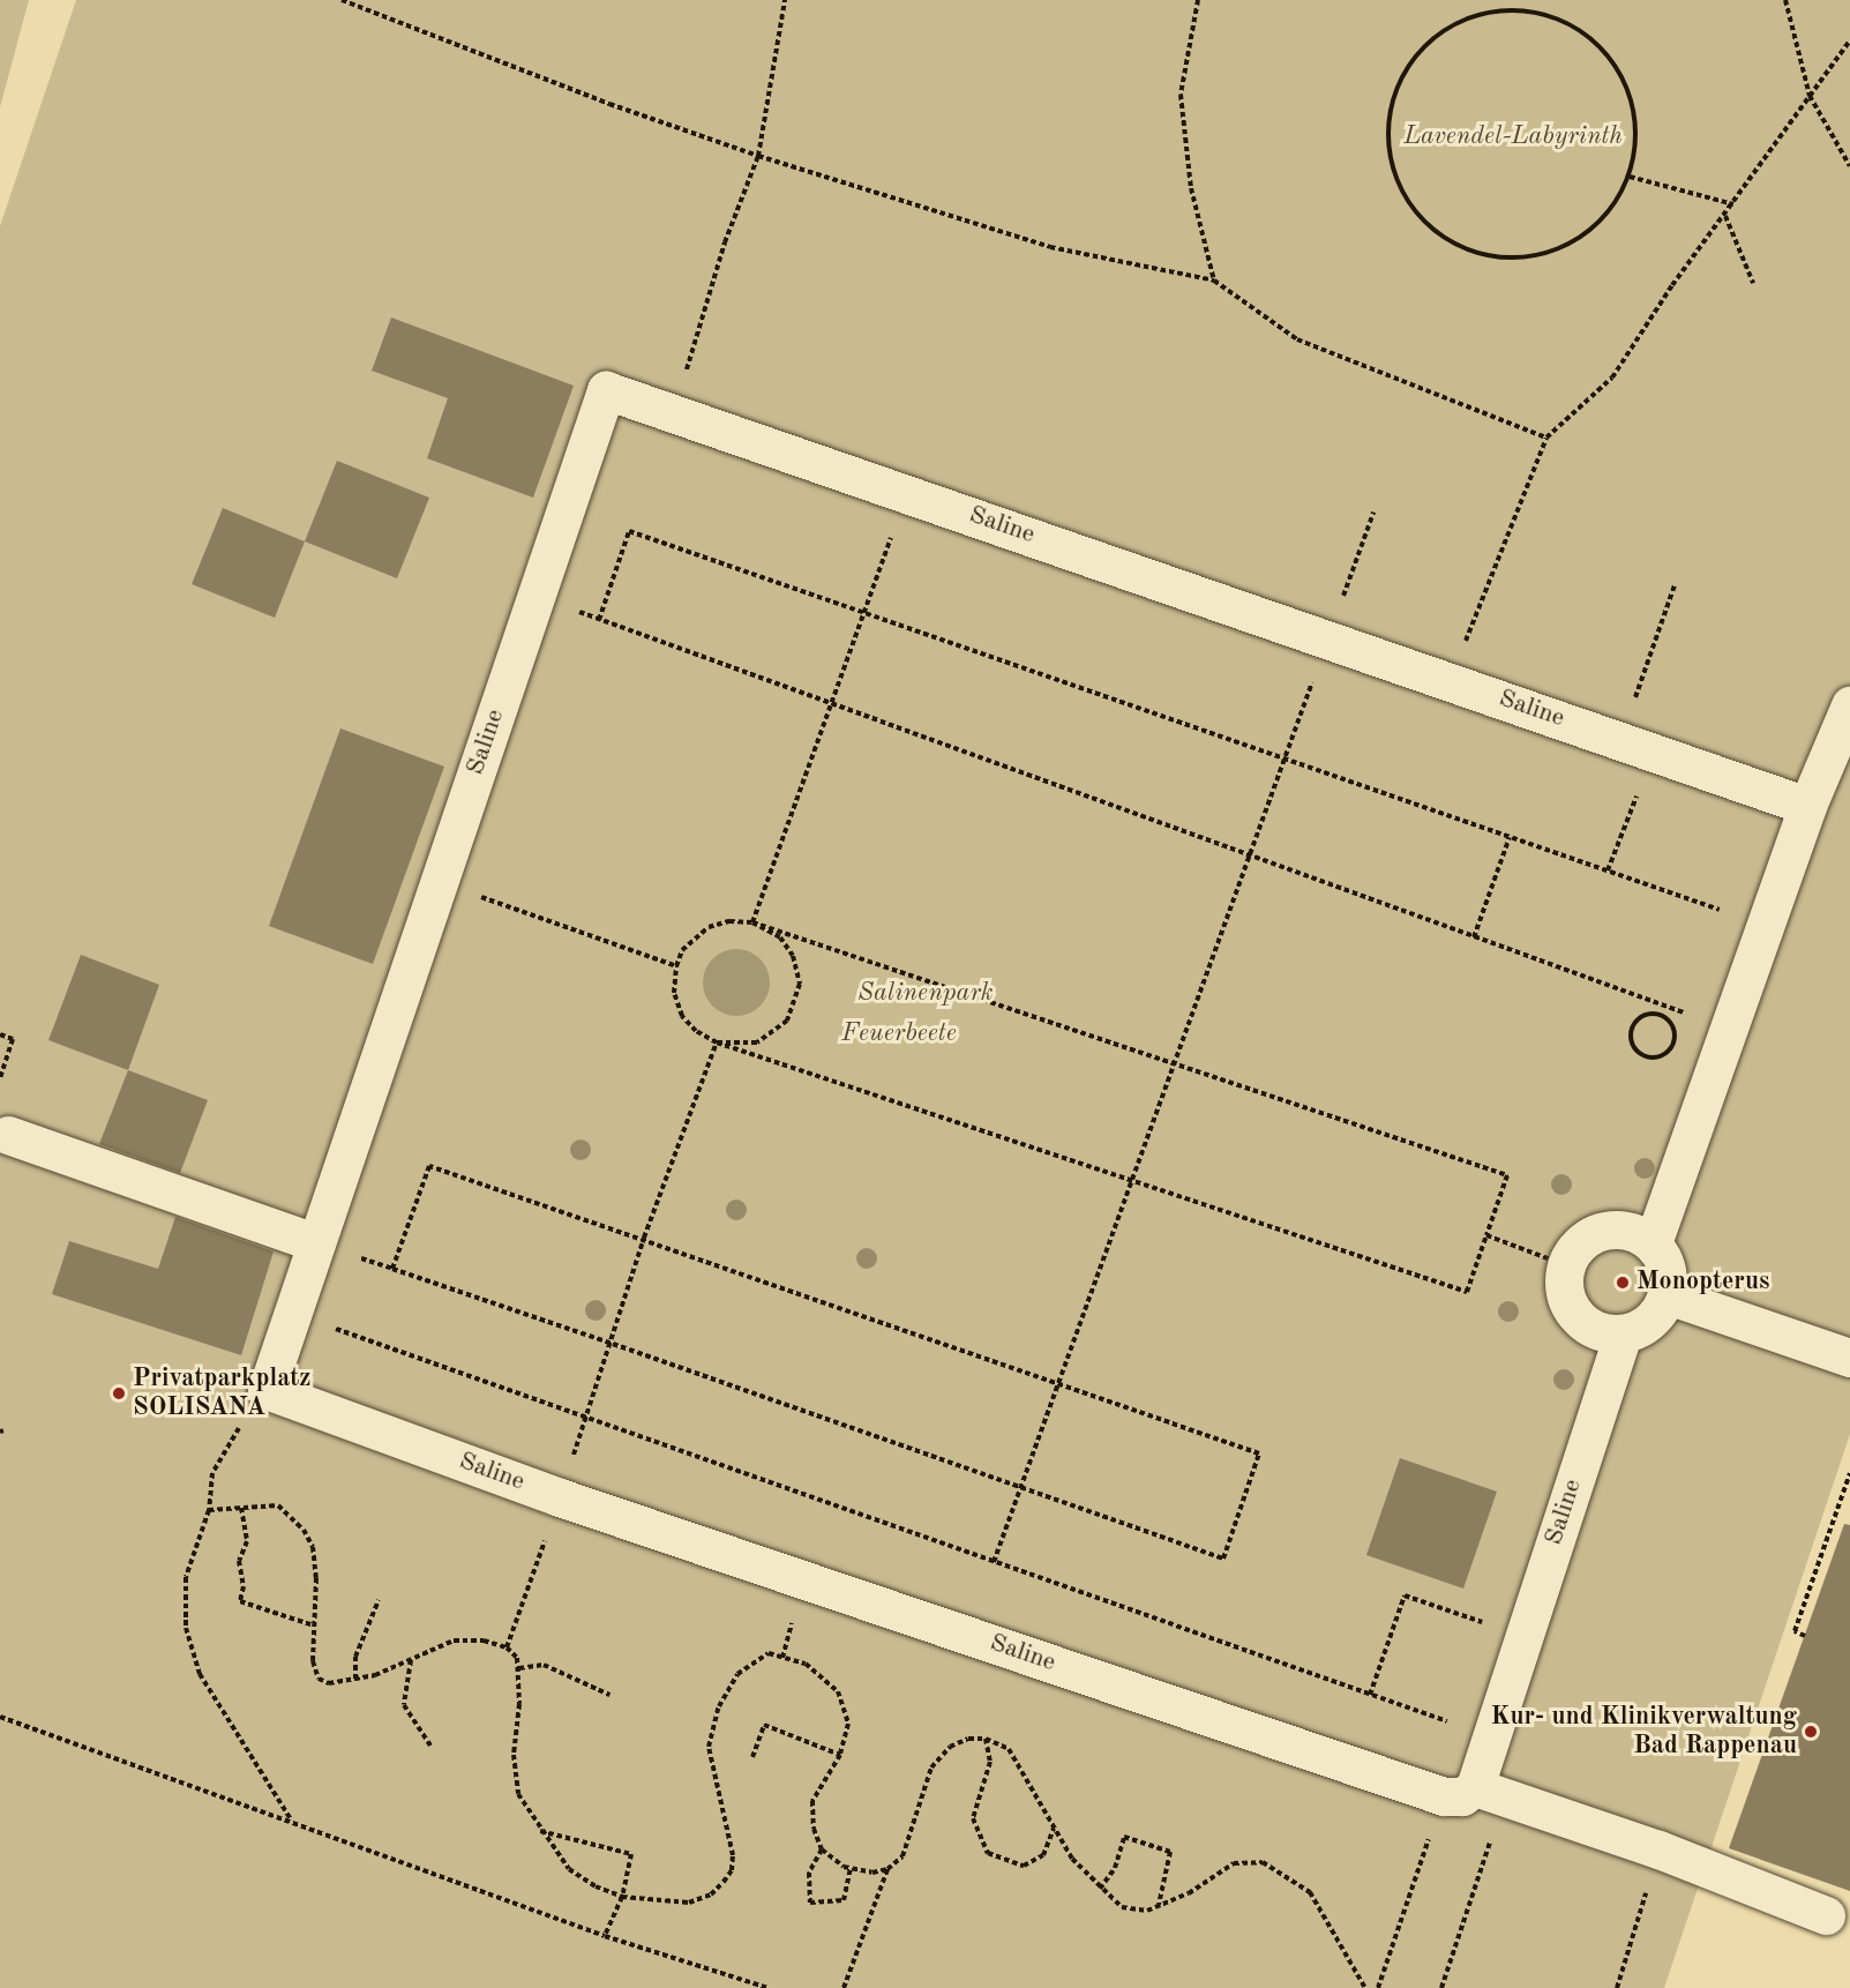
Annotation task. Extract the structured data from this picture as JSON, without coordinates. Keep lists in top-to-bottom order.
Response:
{
  "streets": {
    "street": ["Saline"]
  },
  "parks": ["Lavendel-Labyrinth", "Salinenpark", "Feuerbeete"],
  "places": ["Monopterus", "Privatparkplatz SOLISANA", "Kur- und Klinikverwaltung Bad Rappenau"]
}
